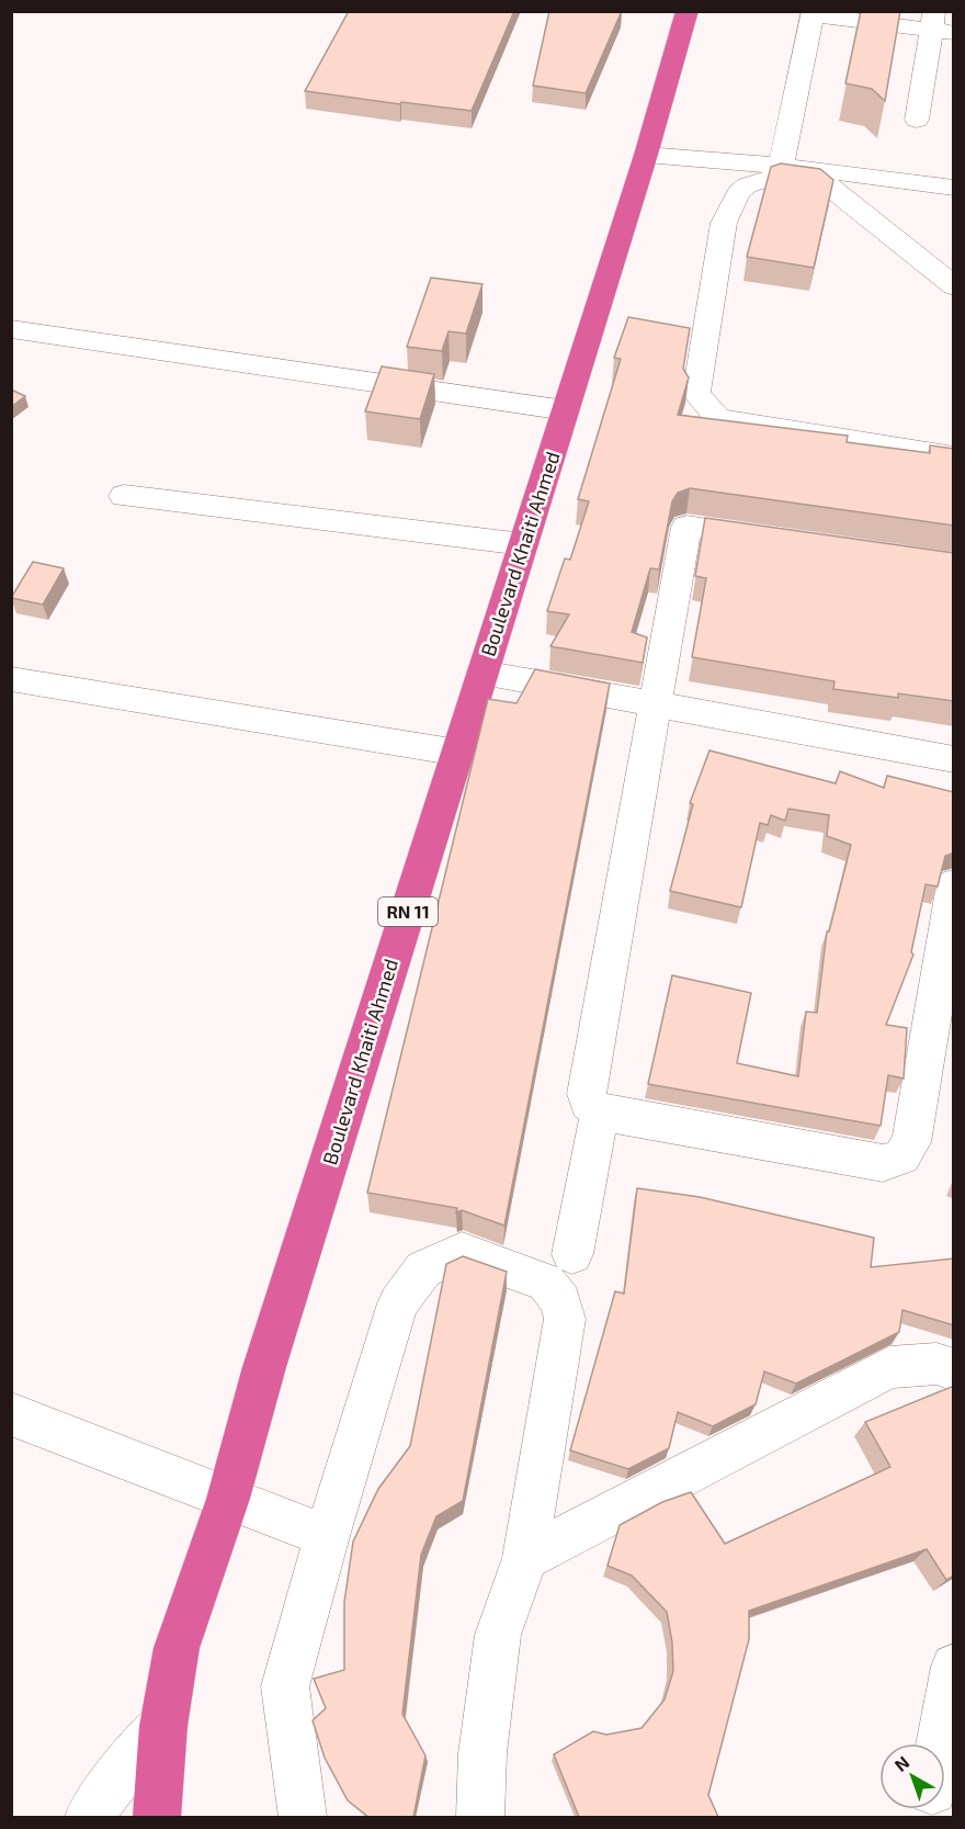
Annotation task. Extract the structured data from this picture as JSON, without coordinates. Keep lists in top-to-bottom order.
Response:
{
  "streets": {
    "highway": ["Boulevard Khaiti Ahmed", "RN 11"]
  },
  "north": "top left"
}
